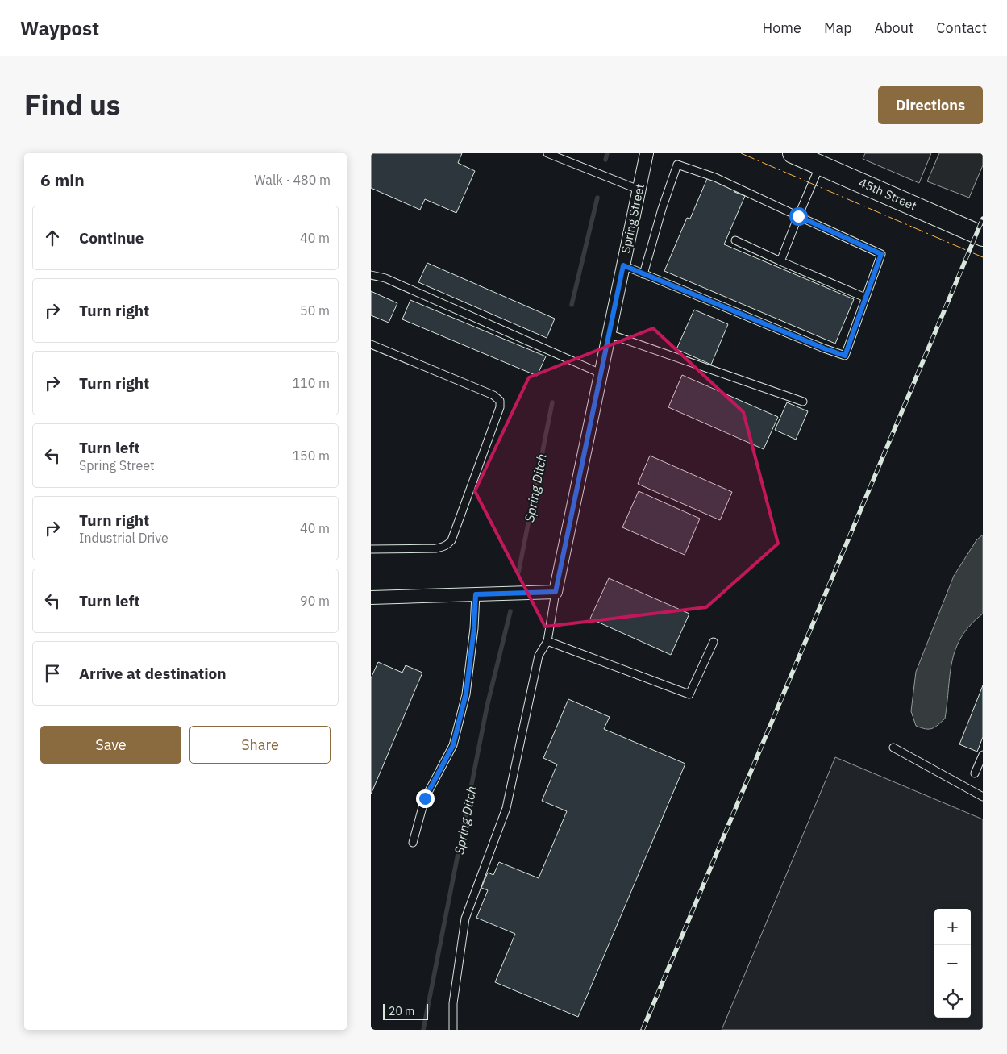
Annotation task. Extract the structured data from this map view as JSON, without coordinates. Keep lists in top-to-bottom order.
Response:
{
  "streets": {
    "main road": ["45th Street"],
    "street": ["Spring Street"]
  },
  "water": ["Spring Ditch"],
  "scale_bar": "20 m",
  "page": {
    "header": "Waypost",
    "nav": [
      "Home",
      "Map",
      "About",
      "Contact"
    ],
    "title": "Find us",
    "buttons": [
      "Directions",
      ["Save", "Share"]
    ],
    "heading": ["6 min", "Walk · 480 m"],
    "list": [
      ["Continue", "40 m"],
      ["Turn right", "50 m"],
      ["Turn right", "110 m"],
      ["Turn left", "Spring Street", "150 m"],
      ["Turn right", "Industrial Drive", "40 m"],
      ["Turn left", "90 m"],
      "Arrive at destination"
    ],
    "map_buttons": ["+", "−"],
    "scale": "20 m"
  }
}
